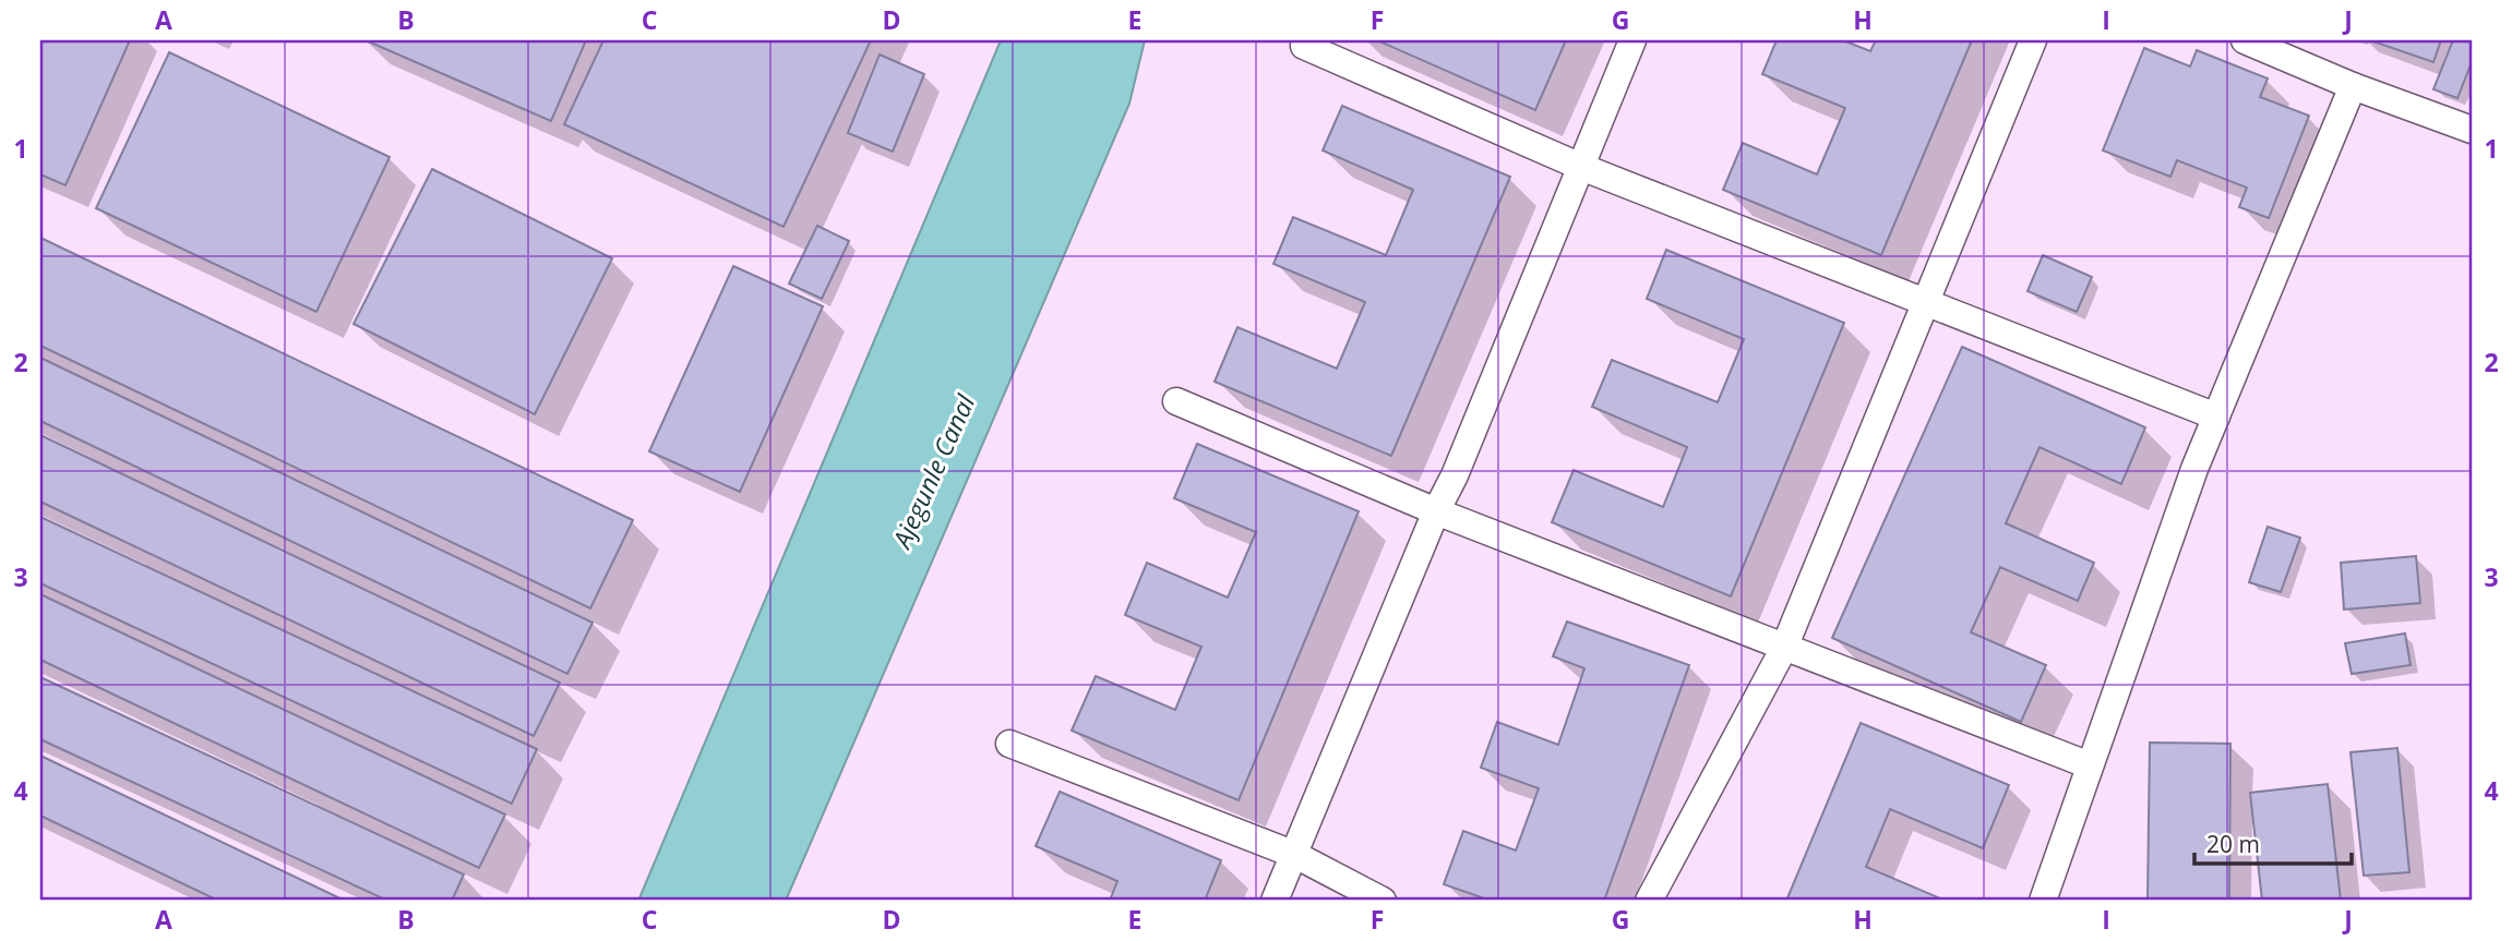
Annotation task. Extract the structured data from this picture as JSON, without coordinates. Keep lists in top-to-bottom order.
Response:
{
  "water": ["Ajegunle Canal"],
  "scale_bar": "20 m",
  "grid": {
    "columns": [
      "A",
      "B",
      "C",
      "D",
      "E",
      "F",
      "G",
      "H",
      "I",
      "J"
    ],
    "rows": [
      "1",
      "2",
      "3",
      "4"
    ]
  }
}
